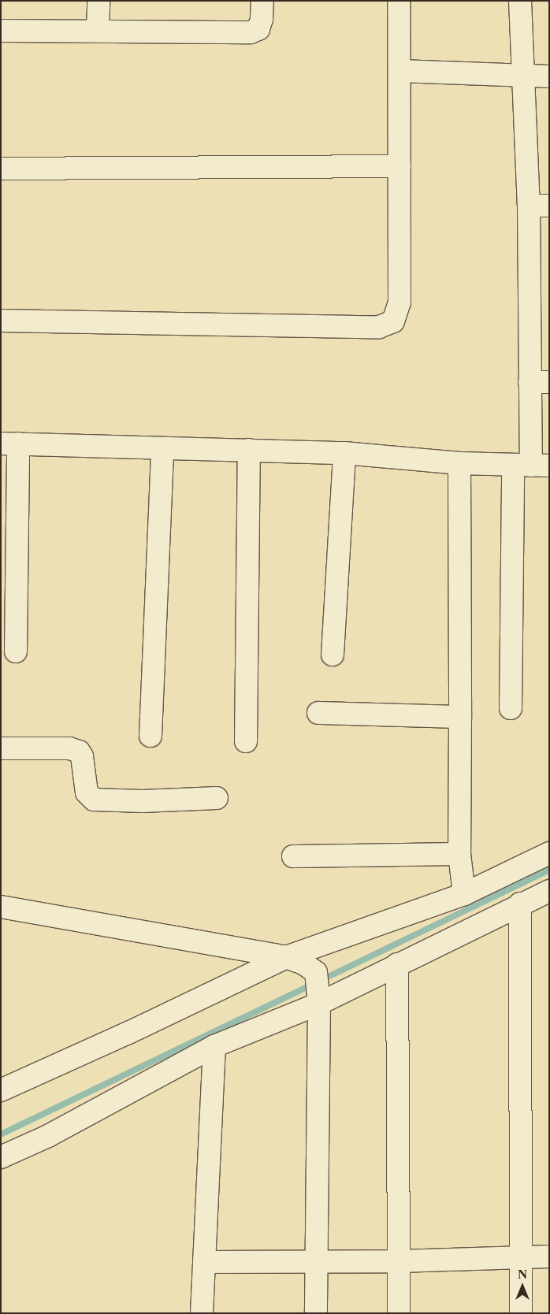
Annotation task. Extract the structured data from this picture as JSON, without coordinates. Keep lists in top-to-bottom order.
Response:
{
  "north": "top"
}
